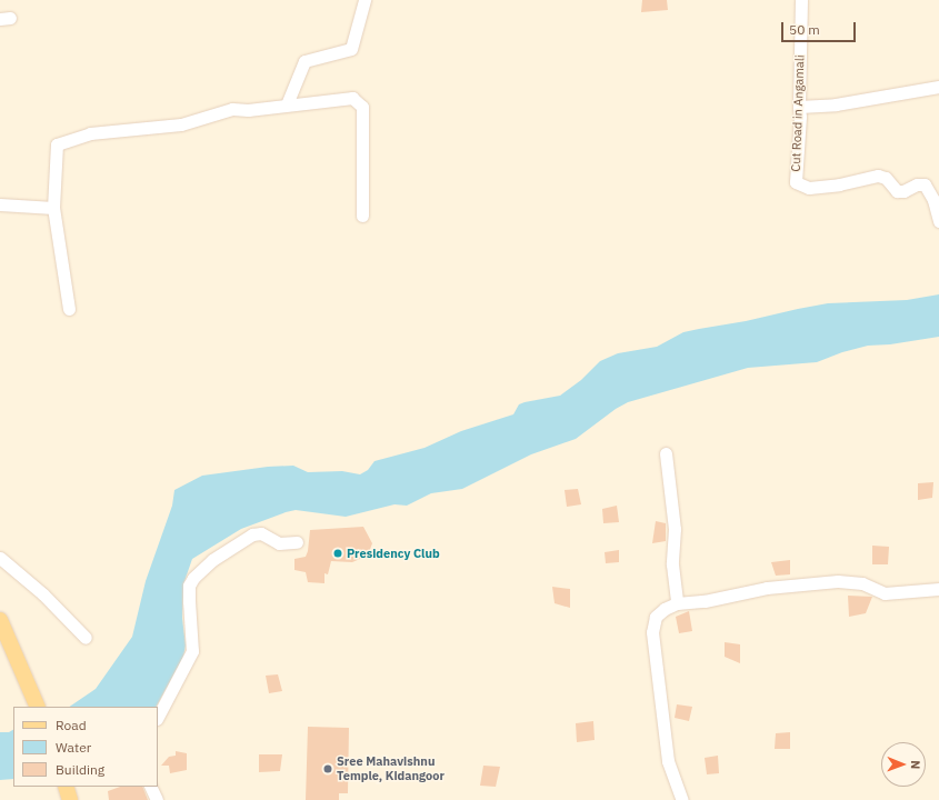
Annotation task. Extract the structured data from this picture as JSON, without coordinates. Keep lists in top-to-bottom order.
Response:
{
  "streets": {
    "street": ["Cut Road in Angamali"]
  },
  "places": ["Presidency Club", "Sree Mahavishnu Temple, Kidangoor"],
  "legend": ["Road", "Water", "Building"],
  "scale_bar": "50 m",
  "north": "right"
}
